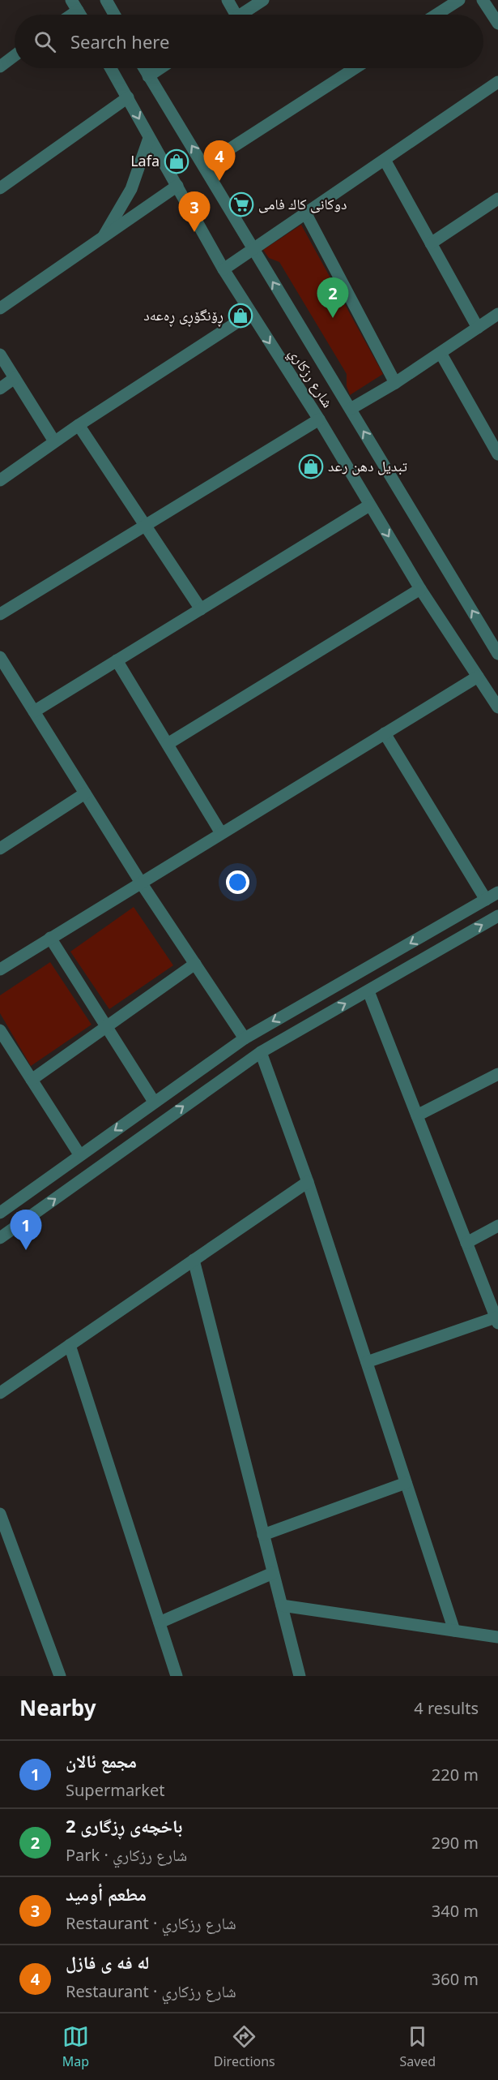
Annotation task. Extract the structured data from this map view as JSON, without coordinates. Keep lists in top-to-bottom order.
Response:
{
  "streets": {
    "street": ["شارع رزكاري"]
  },
  "places": {
    "shop": ["Lafa", "ڕۆنگۆڕی ڕەعەد", "تبديل دهن رعد"],
    "supermarket": ["دوكانى كاك فامى"]
  },
  "page": {
    "search": "Search here",
    "pins": [
      "4",
      "3",
      "2",
      "1"
    ],
    "heading": ["Nearby", "4 results"],
    "list": [
      {
        "mark": "1",
        "name": "مجمع ئالان",
        "note": "Supermarket",
        "value": "220 m"
      },
      {
        "mark": "2",
        "name": "باخچەی ڕزگاری 2",
        "note": "Park · شارع رزكاري",
        "value": "290 m"
      },
      {
        "mark": "3",
        "name": "مطعم أوميد",
        "note": "Restaurant · شارع رزكاري",
        "value": "340 m"
      },
      {
        "mark": "4",
        "name": "له فه ى فازل",
        "note": "Restaurant · شارع رزكاري",
        "value": "360 m"
      }
    ],
    "nav": ["Map", "Directions", "Saved"]
  }
}
